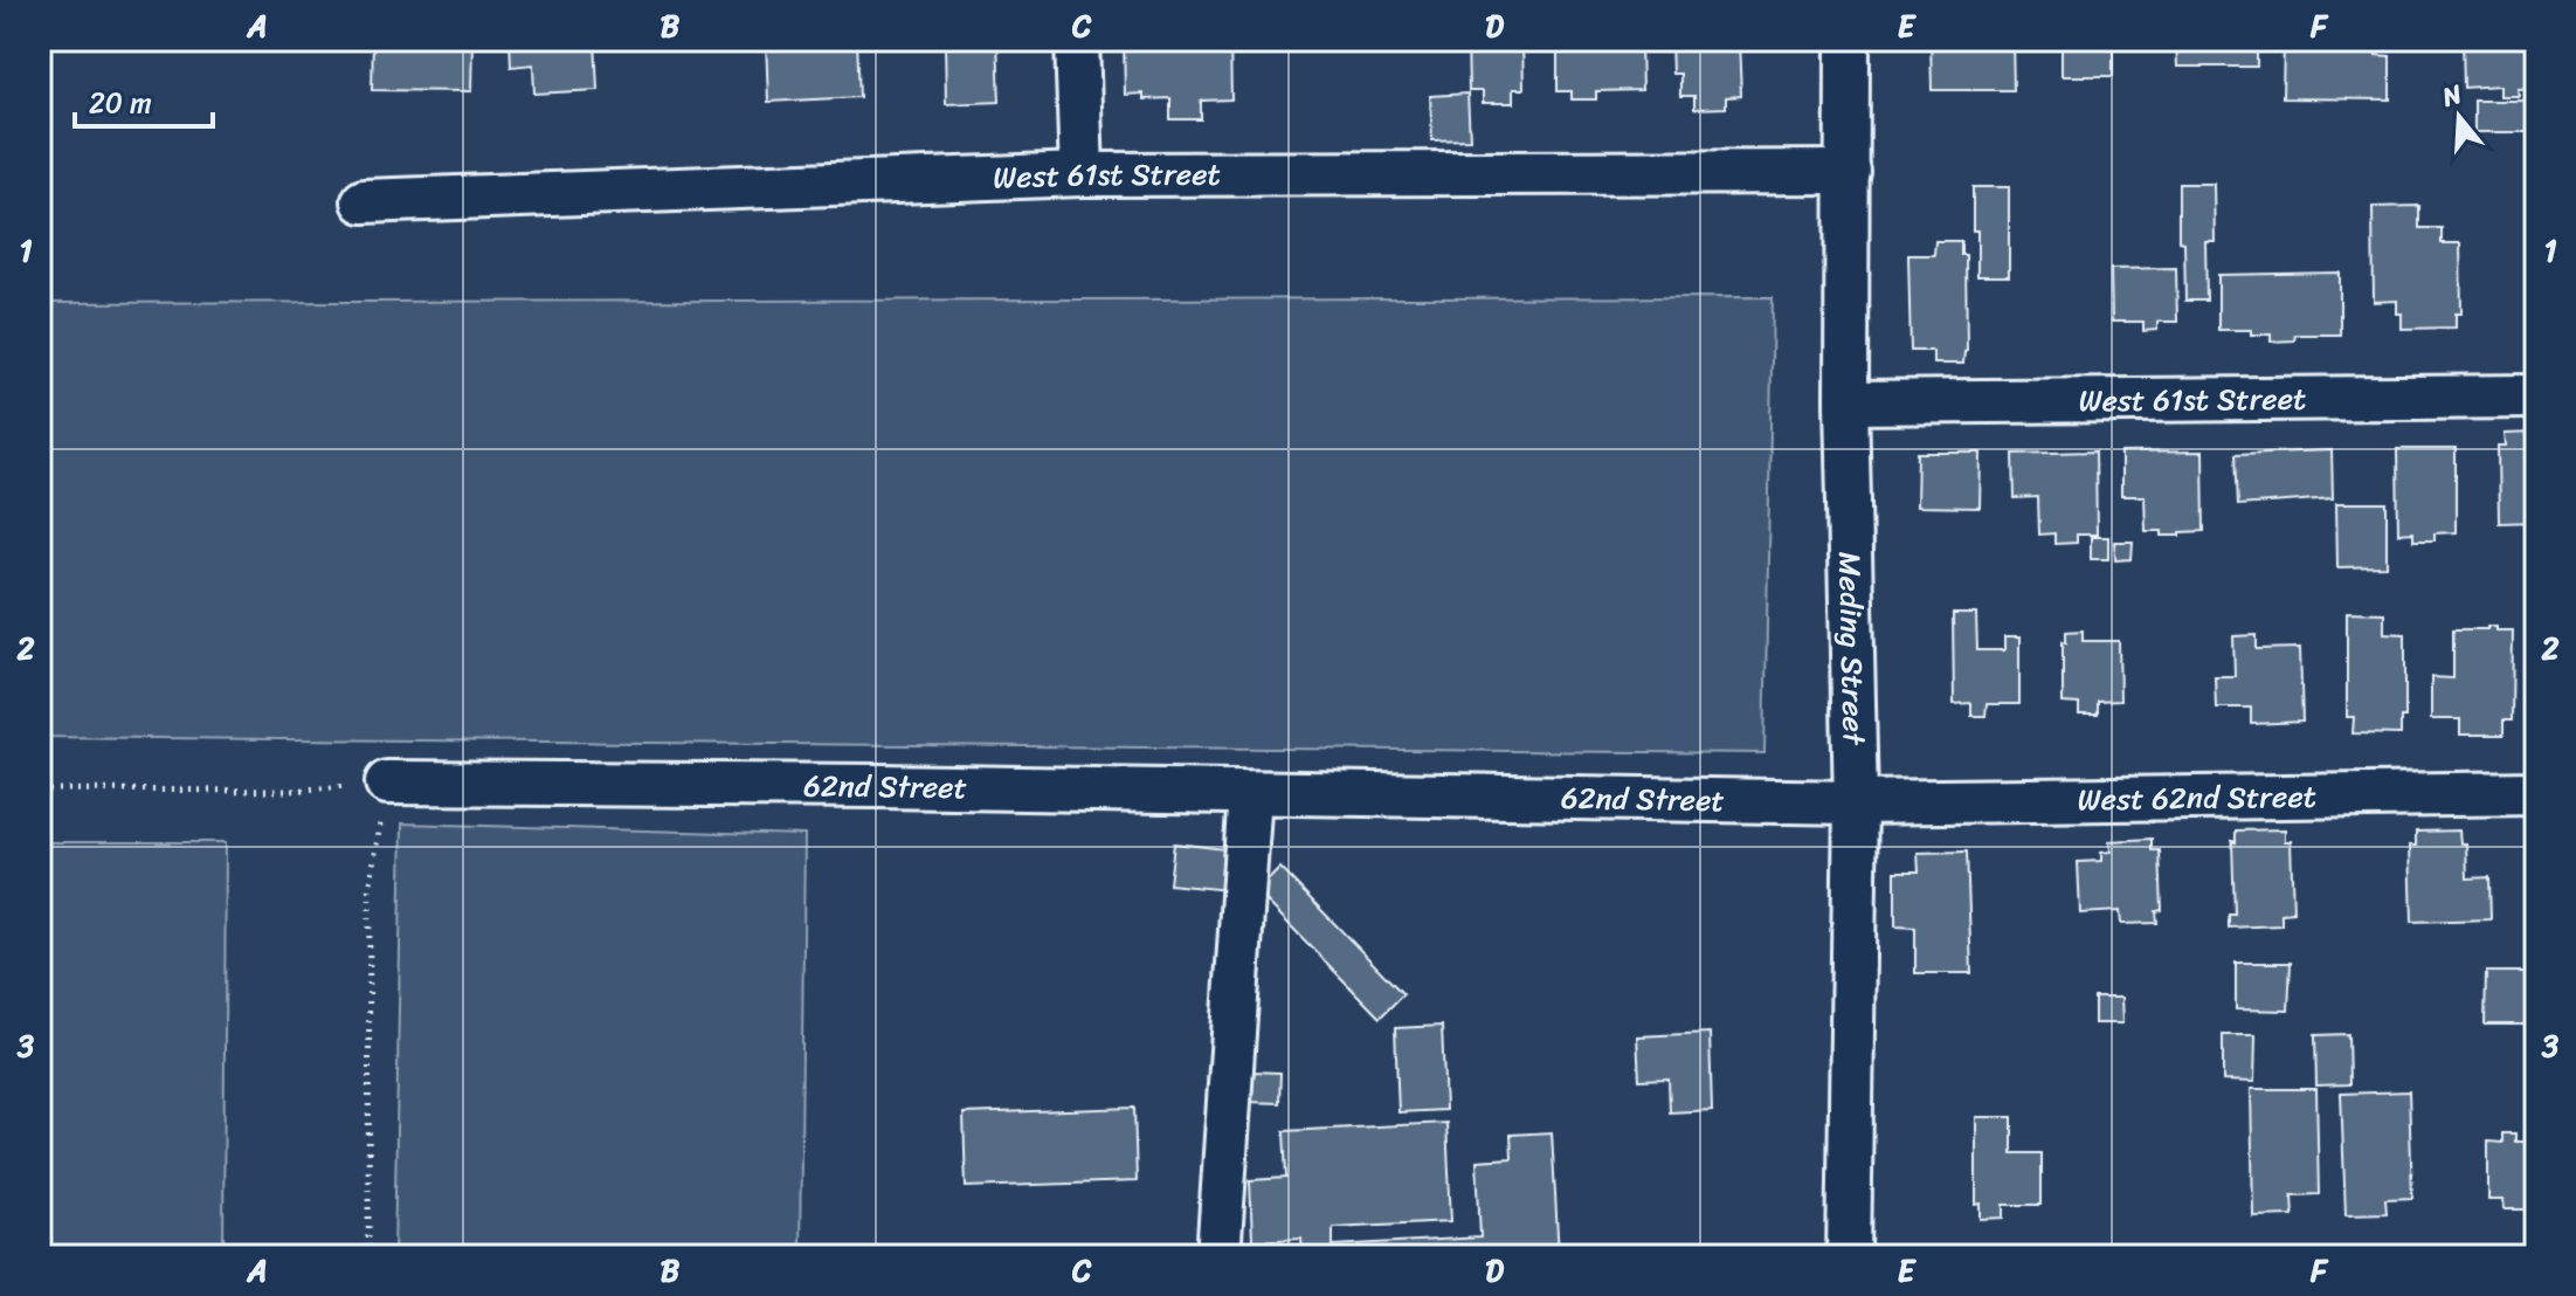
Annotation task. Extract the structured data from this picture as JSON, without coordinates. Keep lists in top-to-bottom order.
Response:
{
  "streets": {
    "street": [
      "West 61st Street",
      "Meding Street",
      "62nd Street",
      "West 62nd Street"
    ]
  },
  "crossings": [
    ["West 61st Street", "Meding Street"],
    ["Meding Street", "62nd Street"],
    ["Meding Street", "West 62nd Street"],
    ["62nd Street", "West 62nd Street"]
  ],
  "scale_bar": "20 m",
  "north": "top",
  "grid": {
    "columns": [
      "A",
      "B",
      "C",
      "D",
      "E",
      "F"
    ],
    "rows": ["1", "2", "3"]
  }
}
